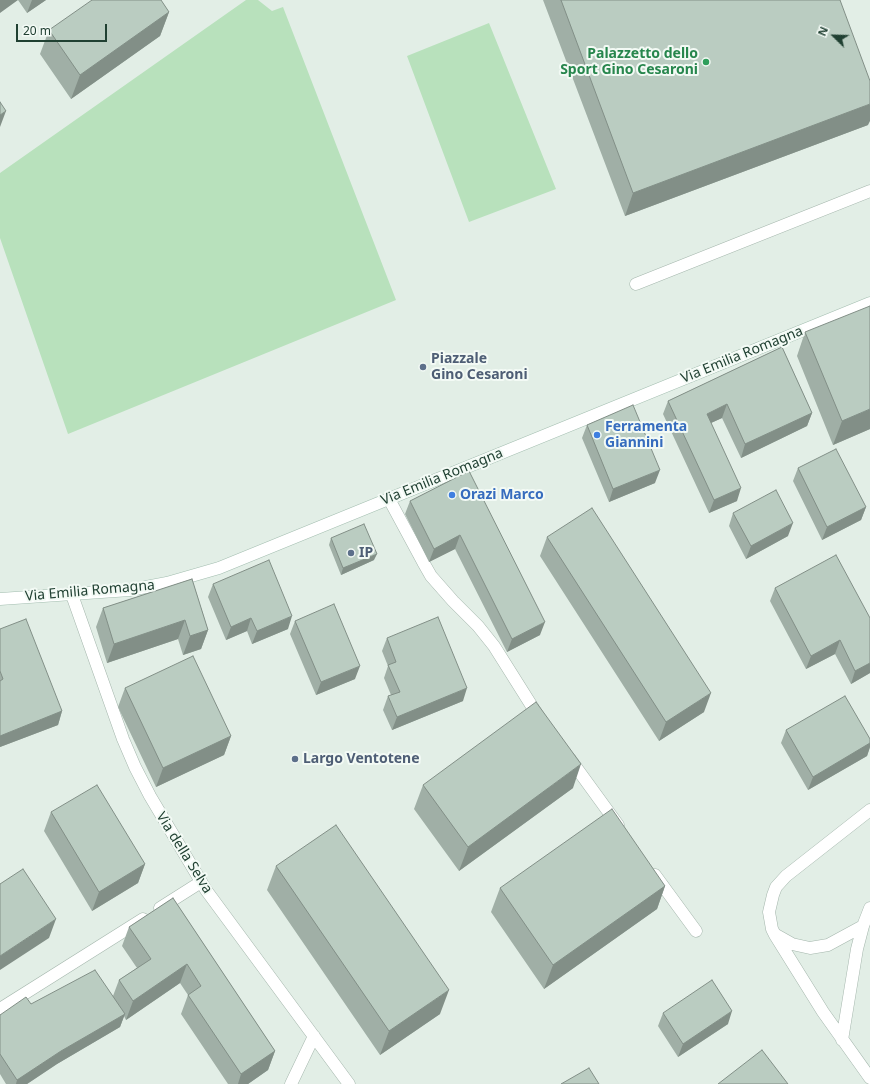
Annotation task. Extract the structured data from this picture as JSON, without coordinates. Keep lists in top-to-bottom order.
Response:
{
  "streets": {
    "street": ["Via Emilia Romagna", "Via della Selva"]
  },
  "crossings": [
    ["Via Emilia Romagna", "Via della Selva"]
  ],
  "places": [
    "Palazzetto dello Sport Gino Cesaroni",
    "Piazzale Gino Cesaroni",
    "Ferramenta Giannini",
    "Orazi Marco",
    "IP",
    "Largo Ventotene"
  ],
  "scale_bar": "20 m",
  "north": "top left"
}
